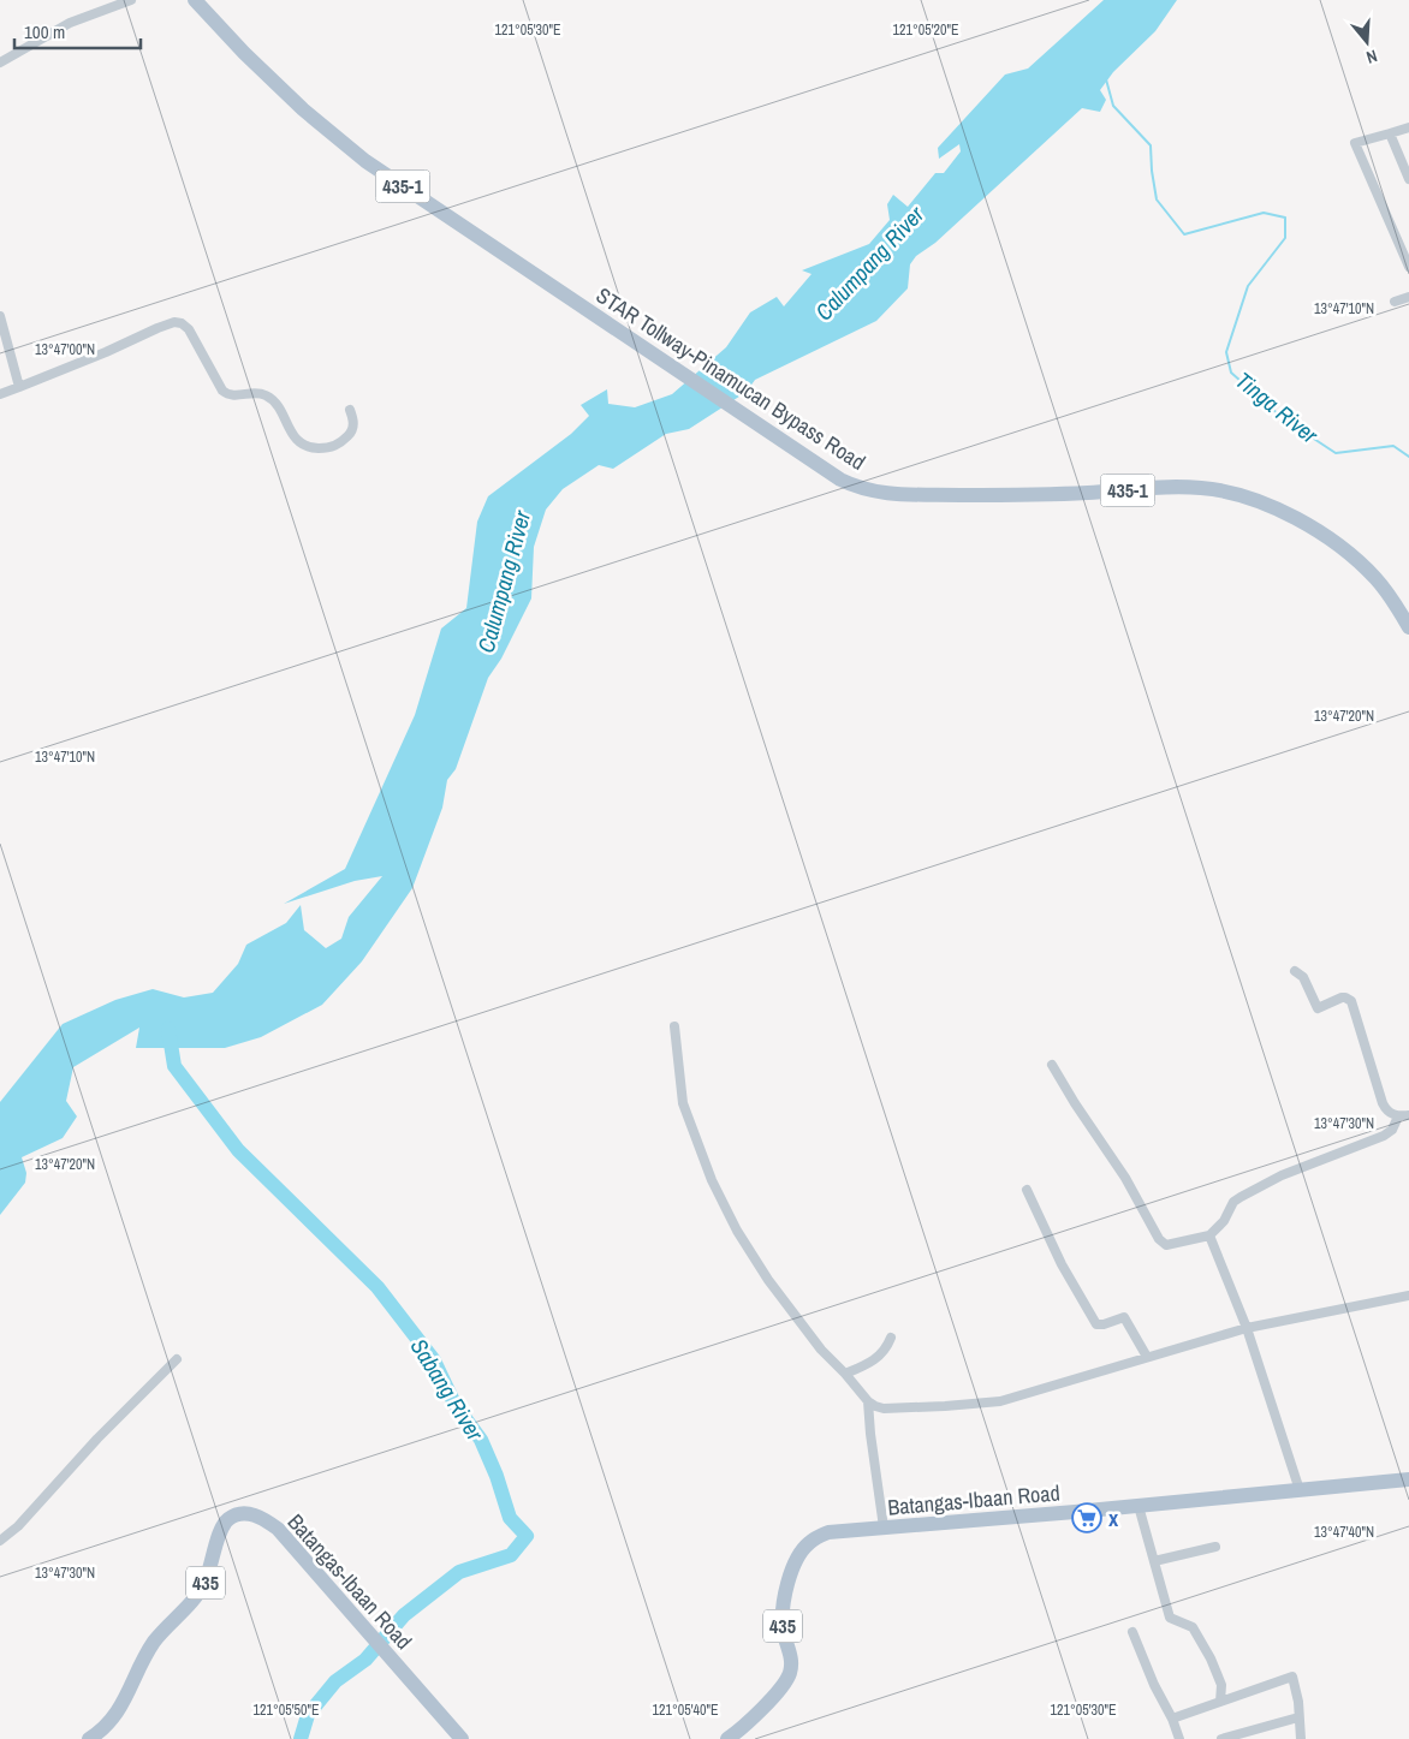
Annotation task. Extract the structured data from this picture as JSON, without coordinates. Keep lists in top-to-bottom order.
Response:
{
  "streets": {
    "main road": [
      "435-1",
      "STAR Tollway-Pinamucan Bypass Road",
      "Batangas-Ibaan Road",
      "435"
    ]
  },
  "water": ["Calumpang River", "Tinga River", "Sabang River"],
  "places": {
    "supermarket": ["x"]
  },
  "scale_bar": "100 m",
  "north": "bottom",
  "coordinates": [
    "121°05'30\"E",
    "121°05'20\"E",
    "13°47'10\"N",
    "13°47'00\"N",
    "13°47'20\"N",
    "13°47'30\"N",
    "13°47'40\"N",
    "121°05'50\"E",
    "121°05'40\"E"
  ]
}
